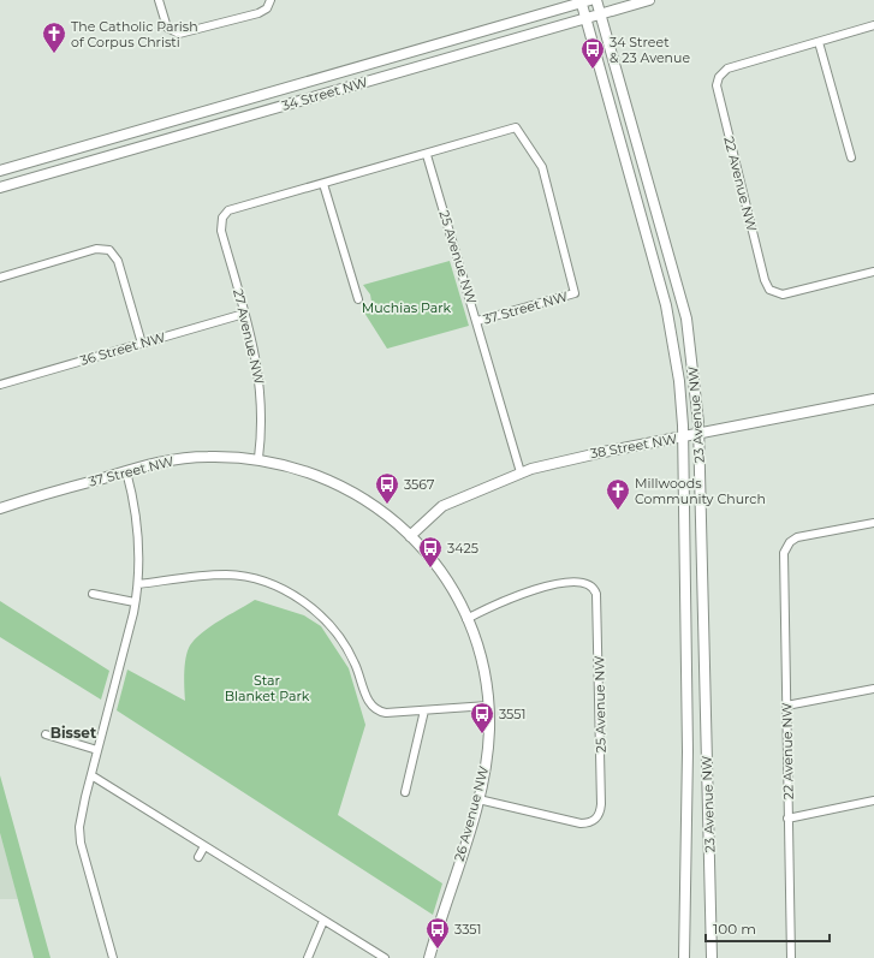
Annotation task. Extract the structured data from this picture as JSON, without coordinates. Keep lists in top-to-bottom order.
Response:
{
  "streets": {
    "main road": [
      "34 Street NW",
      "37 Street NW",
      "23 Avenue NW",
      "38 Street NW",
      "26 Avenue NW"
    ],
    "street": [
      "22 Avenue NW",
      "25 Avenue NW",
      "27 Avenue NW",
      "36 Street NW"
    ]
  },
  "crossings": [
    ["34 Street NW", "23 Avenue NW"],
    ["25 Avenue NW", "37 Street NW"],
    ["25 Avenue NW", "38 Street NW"],
    ["25 Avenue NW", "26 Avenue NW"],
    ["37 Street NW", "27 Avenue NW"],
    ["37 Street NW", "26 Avenue NW"],
    ["27 Avenue NW", "36 Street NW"],
    ["23 Avenue NW", "38 Street NW"],
    ["38 Street NW", "26 Avenue NW"]
  ],
  "districts": ["Bisset"],
  "parks": ["Muchias Park", "Star Blanket Park"],
  "places": {
    "church": ["The Catholic Parish of Corpus Christi", "Millwoods Community Church"],
    "bus stop": [
      "34 Street & 23 Avenue",
      "3567",
      "3425",
      "3551",
      "3351"
    ]
  },
  "scale_bar": "100 m"
}
